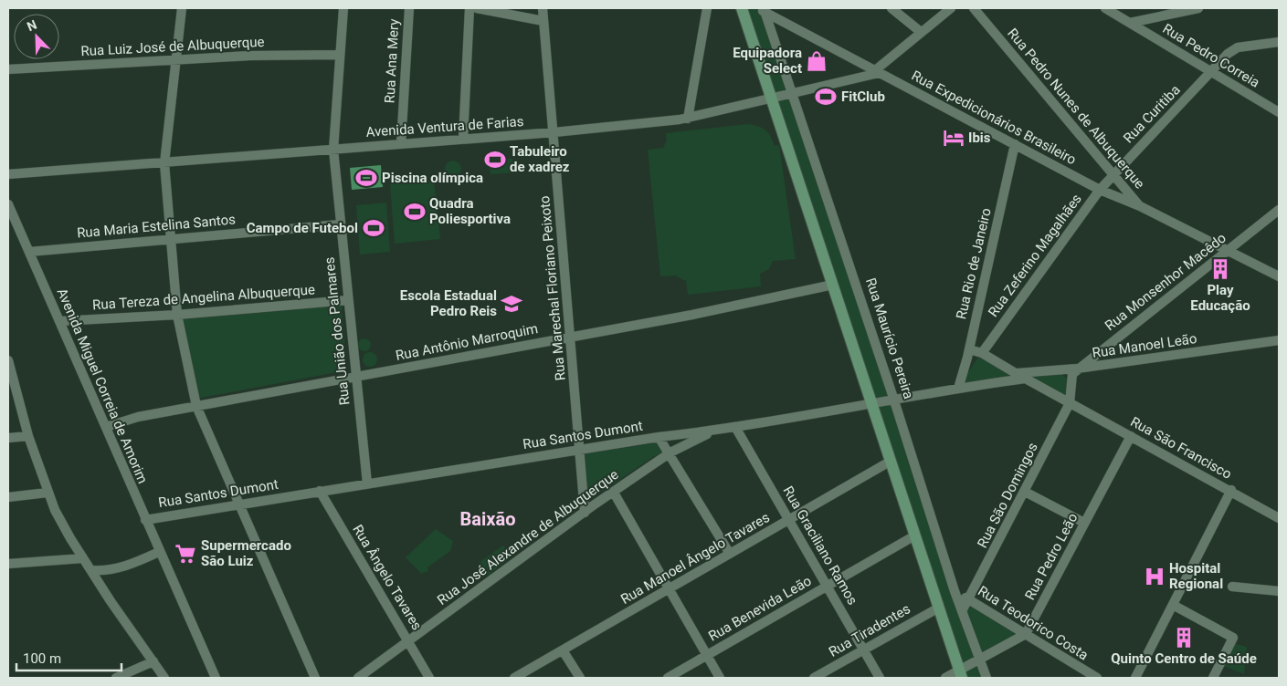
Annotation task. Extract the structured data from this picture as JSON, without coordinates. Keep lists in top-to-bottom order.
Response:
{
  "streets": {
    "street": [
      "Rua Luiz José de Albuquerque",
      "Rua Pedro Correia",
      "Rua Ana Mery",
      "Rua Pedro Nunes de Albuquerque",
      "Rua Curitiba",
      "Rua Expedicionários Brasileiro",
      "Avenida Ventura de Farias",
      "Rua Maria Estelina Santos",
      "Rua Zeferino Magalhães",
      "Rua Rio de Janeiro",
      "Rua Monsenhor Macêdo",
      "Rua Marechal Floriano Peixoto",
      "Rua Tereza de Angelina Albuquerque",
      "Rua União dos Palmares",
      "Rua Maurício Pereira",
      "Rua Antônio Marroquim",
      "Rua Manoel Leão",
      "Avenida Miguel Correia de Amorim",
      "Rua Santos Dumont",
      "Rua São Francisco",
      "Rua São Domingos",
      "Rua José Alexandre de Albuquerque",
      "Rua Graciliano Ramos",
      "Rua Pedro Leão",
      "Rua Manoel Ângelo Tavares",
      "Rua Ângelo Tavares",
      "Rua Benevida Leão",
      "Rua Teodorico Costa",
      "Rua Tiradentes"
    ]
  },
  "crossings": [
    ["Rua Luiz José de Albuquerque", "Rua União dos Palmares"],
    ["Rua Pedro Correia", "Rua Curitiba"],
    ["Rua Ana Mery", "Avenida Ventura de Farias"],
    ["Rua Pedro Nunes de Albuquerque", "Rua Curitiba"],
    ["Rua Pedro Nunes de Albuquerque", "Rua Expedicionários Brasileiro"],
    ["Rua Pedro Nunes de Albuquerque", "Rua Zeferino Magalhães"],
    ["Rua Curitiba", "Rua Zeferino Magalhães"],
    ["Rua Expedicionários Brasileiro", "Avenida Ventura de Farias"],
    ["Rua Expedicionários Brasileiro", "Rua Zeferino Magalhães"],
    ["Rua Expedicionários Brasileiro", "Rua Rio de Janeiro"],
    ["Rua Expedicionários Brasileiro", "Rua Monsenhor Macêdo"],
    ["Rua Expedicionários Brasileiro", "Rua Maurício Pereira"],
    ["Avenida Ventura de Farias", "Rua Marechal Floriano Peixoto"],
    ["Avenida Ventura de Farias", "Rua União dos Palmares"],
    ["Avenida Ventura de Farias", "Rua Maurício Pereira"],
    ["Rua Maria Estelina Santos", "Rua União dos Palmares"],
    ["Rua Maria Estelina Santos", "Avenida Miguel Correia de Amorim"],
    ["Rua Zeferino Magalhães", "Rua São Francisco"],
    ["Rua Rio de Janeiro", "Rua Santos Dumont"],
    ["Rua Rio de Janeiro", "Rua São Francisco"],
    ["Rua Monsenhor Macêdo", "Rua Manoel Leão"],
    ["Rua Monsenhor Macêdo", "Rua São Francisco"],
    ["Rua Monsenhor Macêdo", "Rua São Domingos"],
    ["Rua Marechal Floriano Peixoto", "Rua Antônio Marroquim"],
    ["Rua Marechal Floriano Peixoto", "Rua Santos Dumont"],
    ["Rua Marechal Floriano Peixoto", "Rua José Alexandre de Albuquerque"],
    ["Rua Tereza de Angelina Albuquerque", "Rua União dos Palmares"],
    ["Rua Tereza de Angelina Albuquerque", "Avenida Miguel Correia de Amorim"],
    ["Rua União dos Palmares", "Rua Antônio Marroquim"],
    ["Rua União dos Palmares", "Rua Santos Dumont"],
    ["Rua Maurício Pereira", "Rua Santos Dumont"],
    ["Rua Maurício Pereira", "Rua São Domingos"],
    ["Rua Maurício Pereira", "Rua Teodorico Costa"],
    ["Rua Antônio Marroquim", "Avenida Miguel Correia de Amorim"],
    ["Rua Manoel Leão", "Rua São Francisco"],
    ["Avenida Miguel Correia de Amorim", "Rua Santos Dumont"],
    ["Rua Santos Dumont", "Rua São Francisco"],
    ["Rua Santos Dumont", "Rua José Alexandre de Albuquerque"],
    ["Rua Santos Dumont", "Rua Graciliano Ramos"],
    ["Rua Santos Dumont", "Rua Ângelo Tavares"],
    ["Rua São Francisco", "Rua São Domingos"],
    ["Rua São Francisco", "Rua Pedro Leão"],
    ["Rua São Domingos", "Rua Teodorico Costa"],
    ["Rua José Alexandre de Albuquerque", "Rua Ângelo Tavares"],
    ["Rua Graciliano Ramos", "Rua Manoel Ângelo Tavares"],
    ["Rua Graciliano Ramos", "Rua Benevida Leão"],
    ["Rua Graciliano Ramos", "Rua Tiradentes"],
    ["Rua Pedro Leão", "Rua Teodorico Costa"]
  ],
  "districts": ["Baixão"],
  "places": {
    "shop": ["Equipadora Select"],
    "sports": [
      "FitClub",
      "Tabuleiro de xadrez",
      "Piscina olímpica",
      "Quadra Poliesportiva",
      "Campo de Futebol"
    ],
    "hotel": ["Ibis"],
    "building": ["Play Educação", "Quinto Centro de Saúde"],
    "school or university": ["Escola Estadual Pedro Reis"],
    "supermarket": ["Supermercado São Luiz"],
    "hospital": ["Hospital Regional"]
  },
  "scale_bar": "100 m",
  "north": "top left"
}
